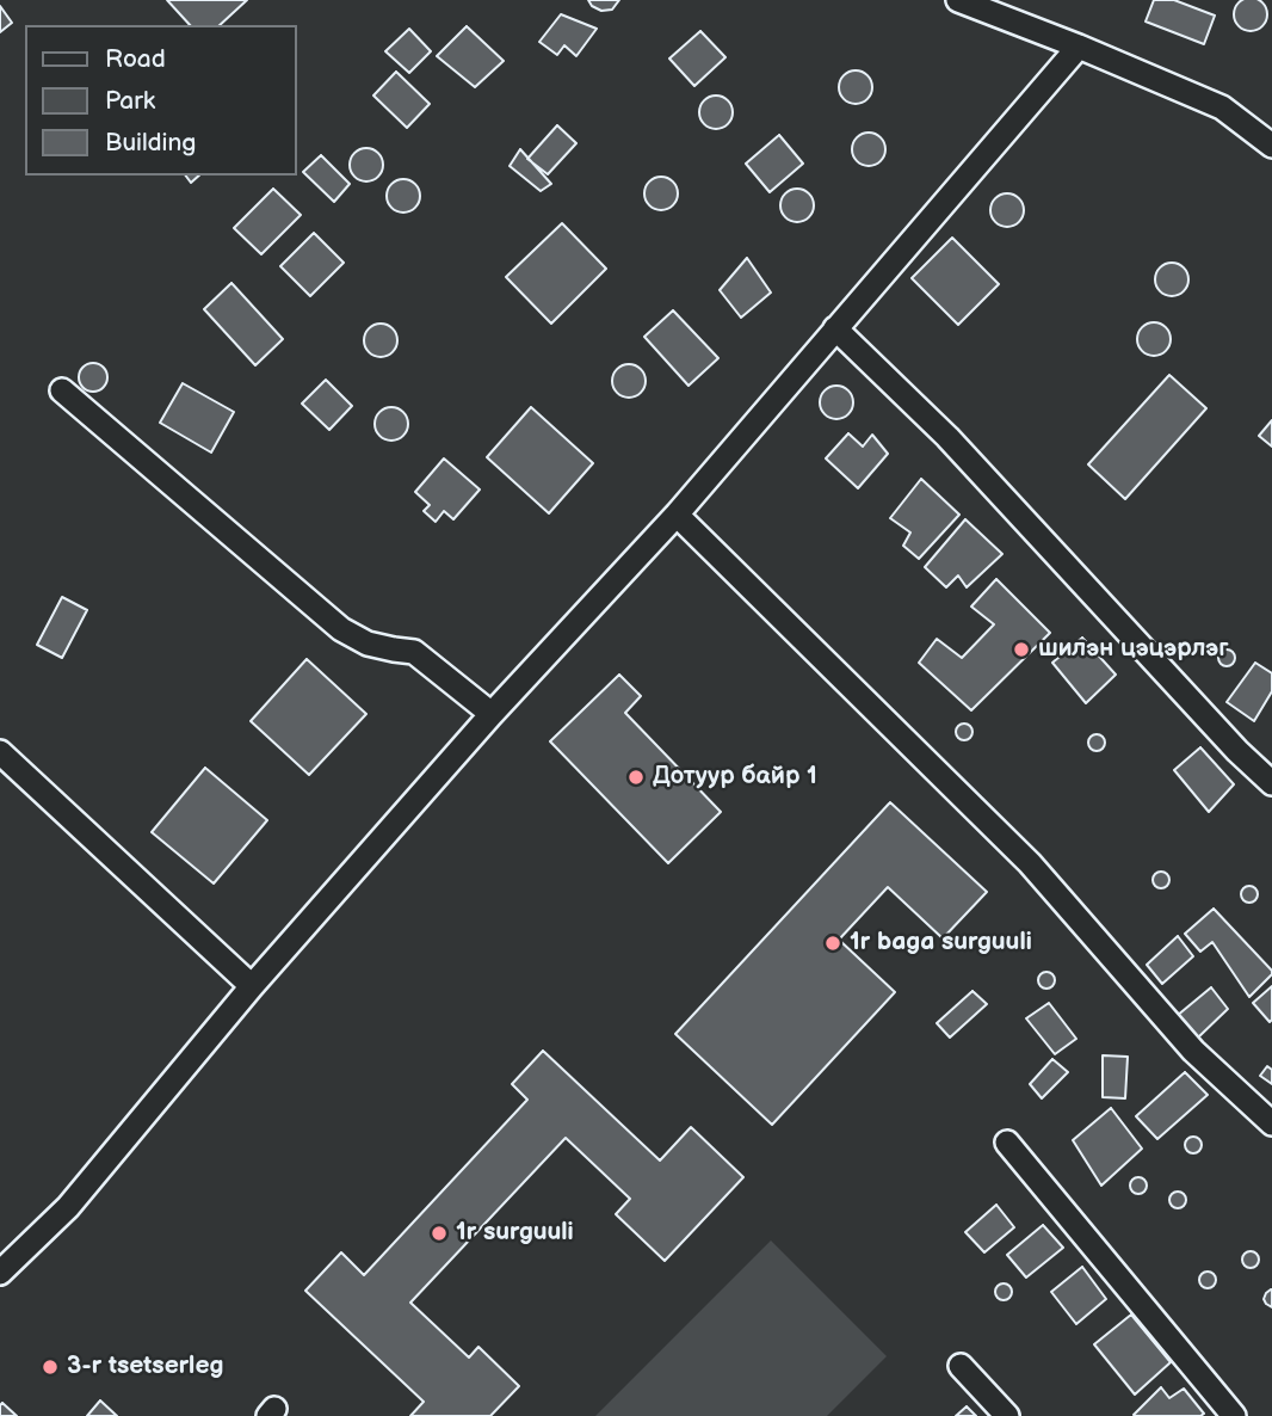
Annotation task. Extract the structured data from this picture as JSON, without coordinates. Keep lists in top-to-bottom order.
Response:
{
  "places": [
    "шилэн цэцэрлэг",
    "Дотуур байр 1",
    "1r baga surguuli",
    "1r surguuli",
    "3-r tsetserleg"
  ],
  "legend": ["Road", "Park", "Building"]
}
